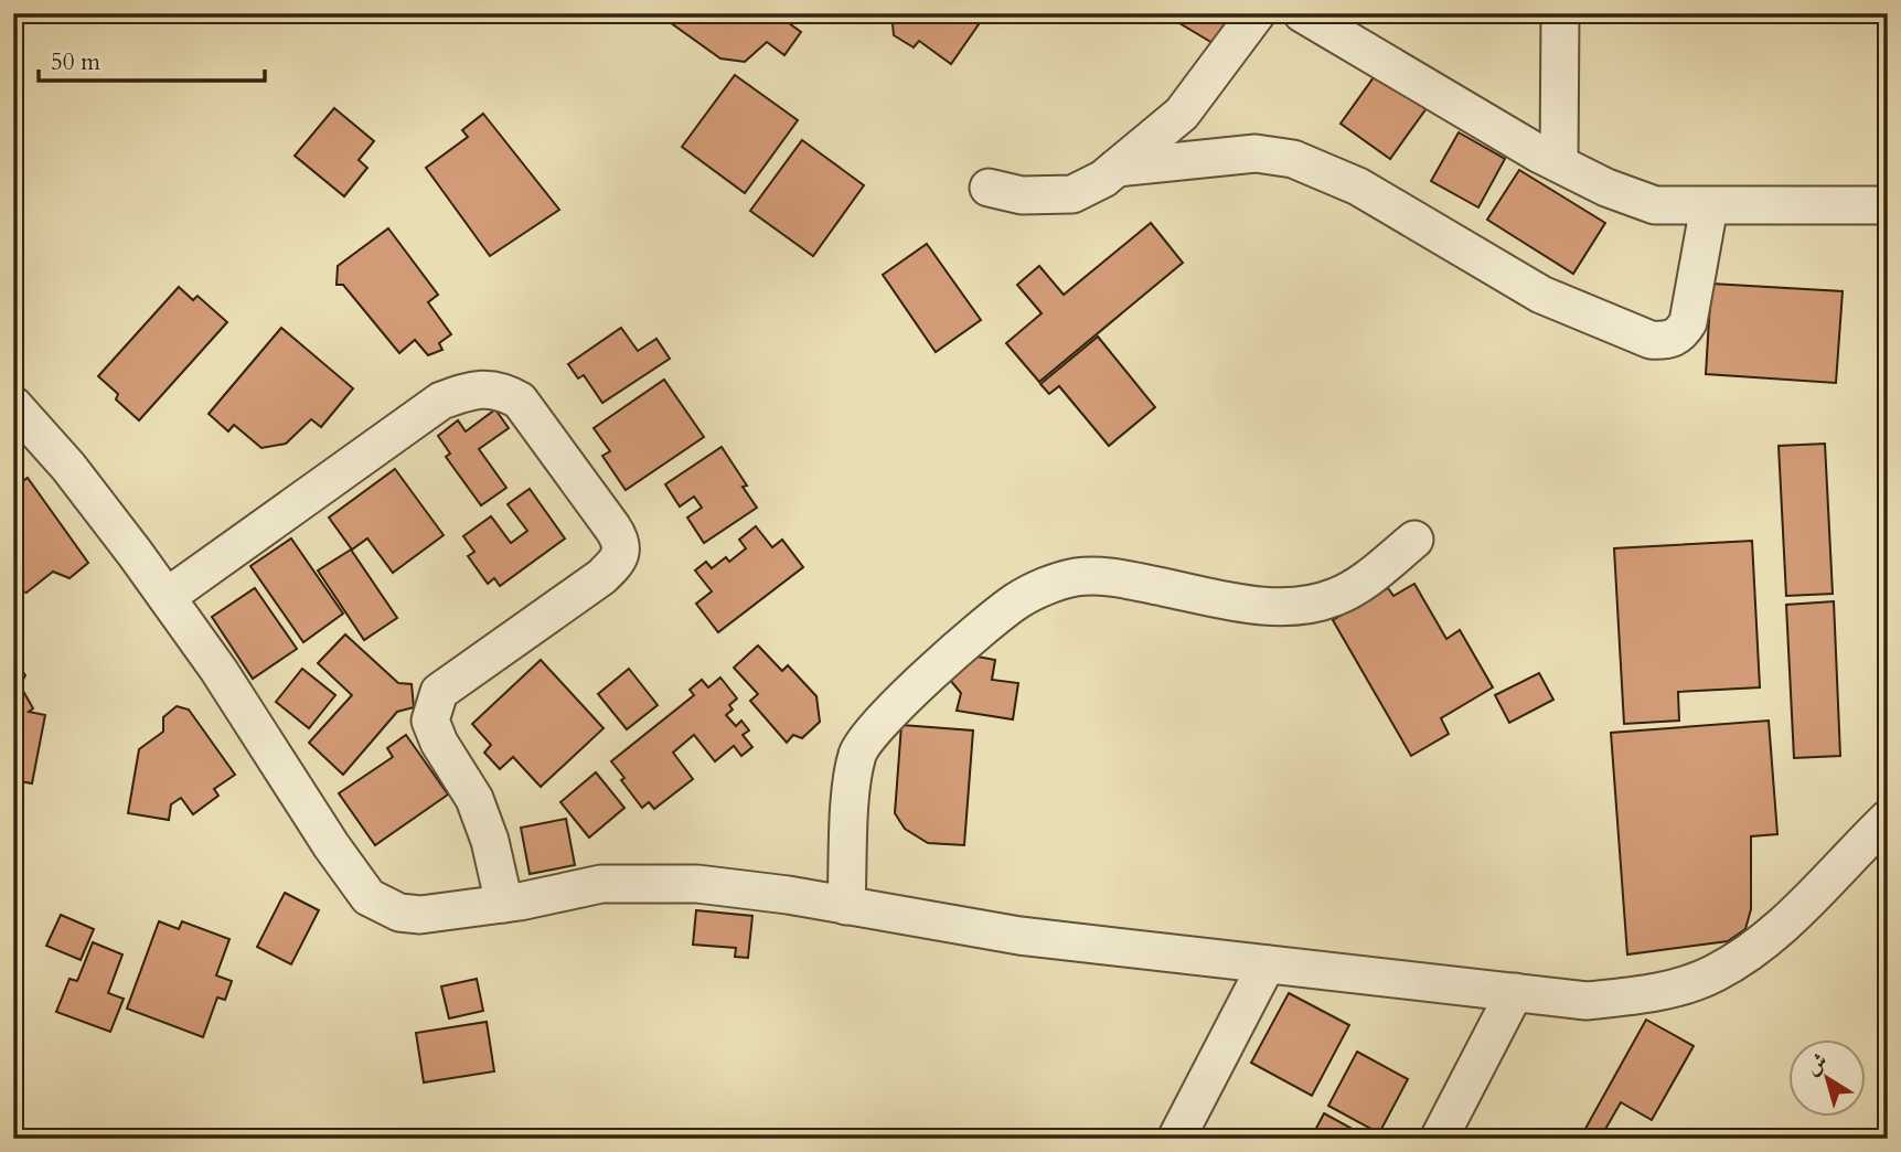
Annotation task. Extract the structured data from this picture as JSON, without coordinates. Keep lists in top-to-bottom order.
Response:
{
  "scale_bar": "50 m",
  "north": "top left"
}
